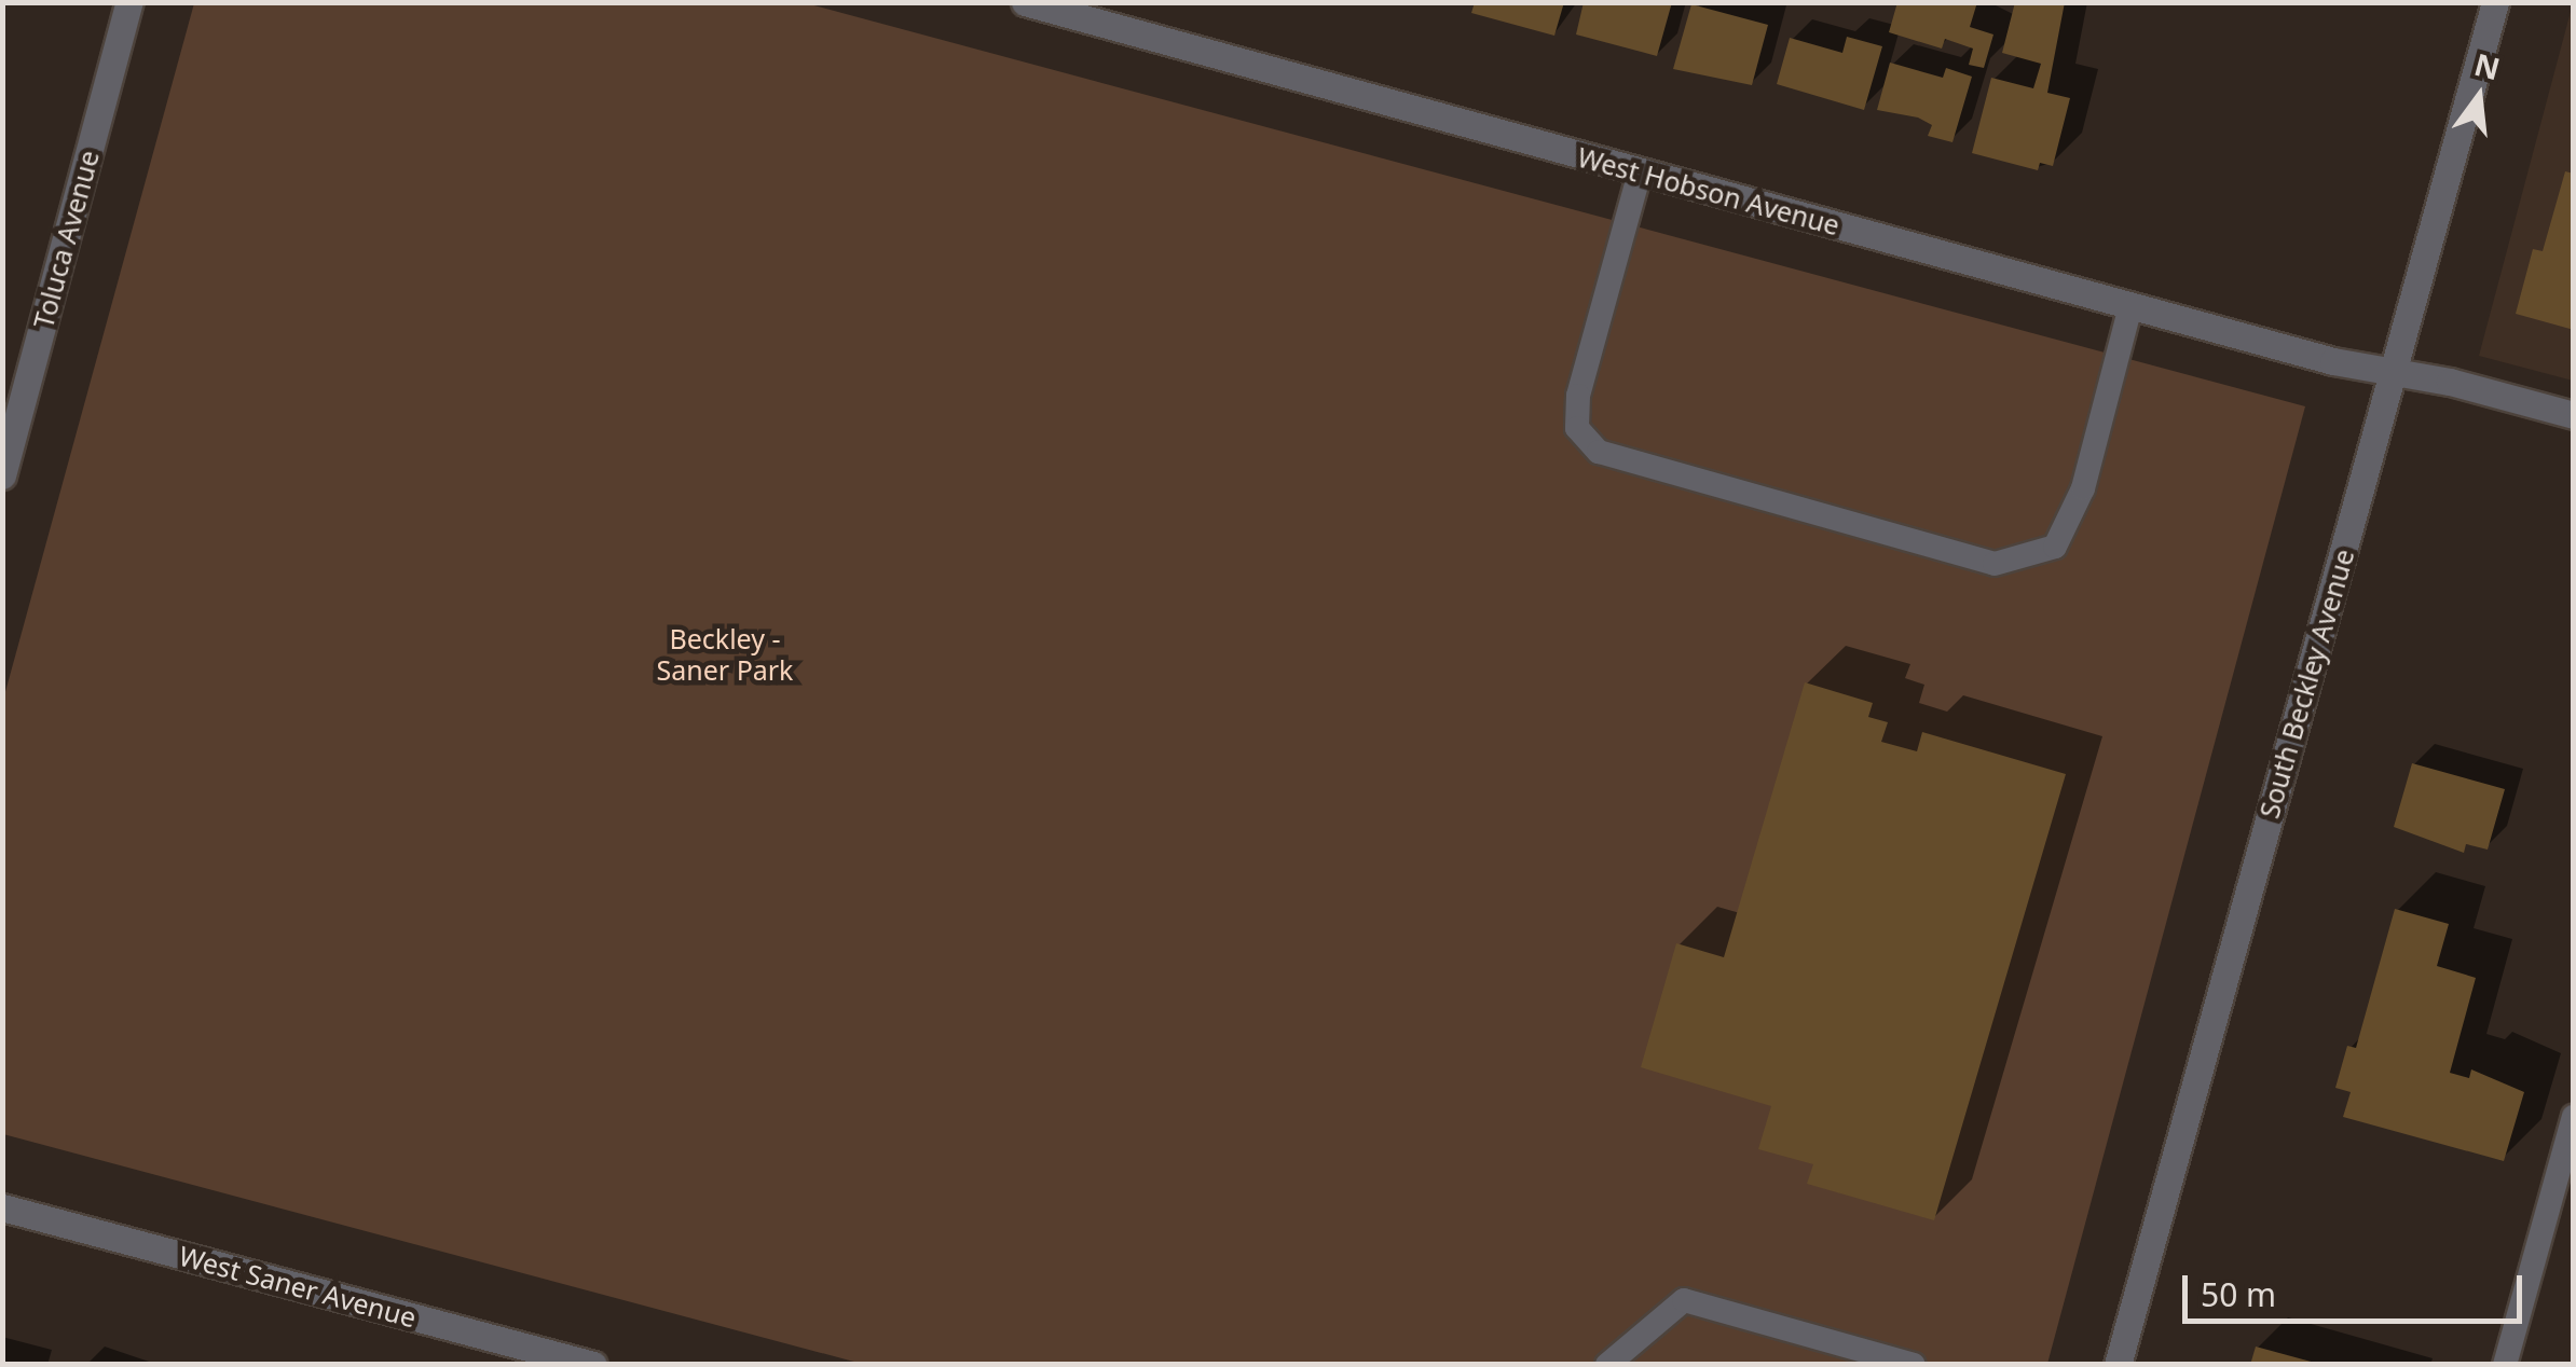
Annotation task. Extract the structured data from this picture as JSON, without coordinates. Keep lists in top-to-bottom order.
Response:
{
  "streets": {
    "street": [
      "West Hobson Avenue",
      "Toluca Avenue",
      "South Beckley Avenue",
      "West Saner Avenue"
    ]
  },
  "crossings": [
    ["West Hobson Avenue", "South Beckley Avenue"]
  ],
  "parks": ["Beckley - Saner Park"],
  "scale_bar": "50 m",
  "north": "top"
}
